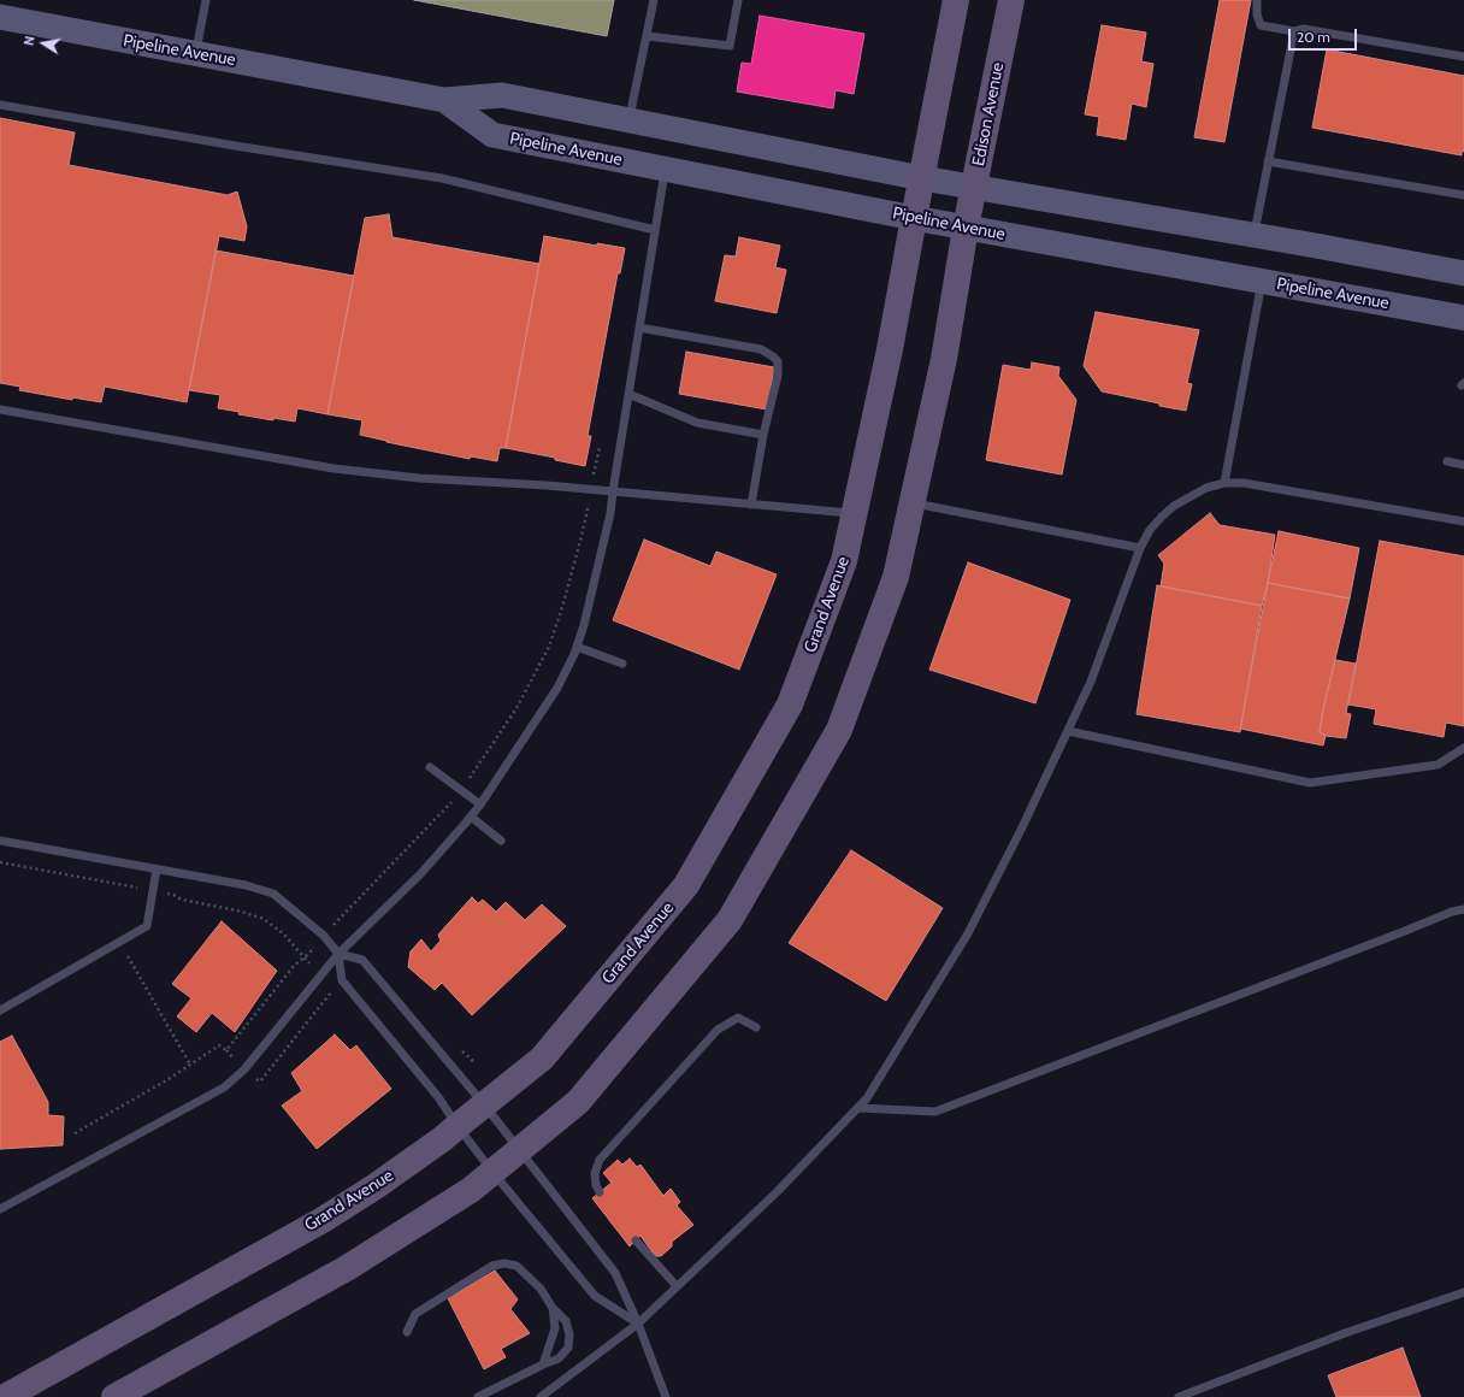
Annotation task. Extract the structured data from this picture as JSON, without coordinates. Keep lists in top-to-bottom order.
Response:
{
  "streets": {
    "main road": ["Pipeline Avenue", "Edison Avenue", "Grand Avenue"]
  },
  "crossings": [
    ["Pipeline Avenue", "Edison Avenue"],
    ["Pipeline Avenue", "Grand Avenue"]
  ],
  "scale_bar": "20 m",
  "north": "left"
}
